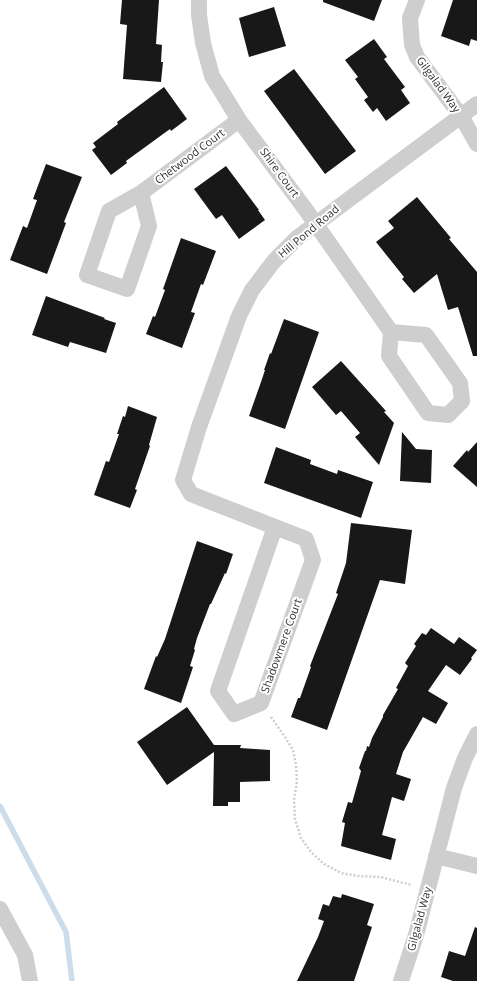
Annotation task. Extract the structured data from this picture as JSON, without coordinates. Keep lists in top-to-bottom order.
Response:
{
  "streets": {
    "street": [
      "Gilgalad Way",
      "Chetwood Court",
      "Shire Court",
      "Hill Pond Road",
      "Shadowmere Court"
    ]
  },
  "crossings": [
    ["Gilgalad Way", "Hill Pond Road"],
    ["Chetwood Court", "Shire Court"],
    ["Shire Court", "Hill Pond Road"],
    ["Hill Pond Road", "Shadowmere Court"]
  ]
}
